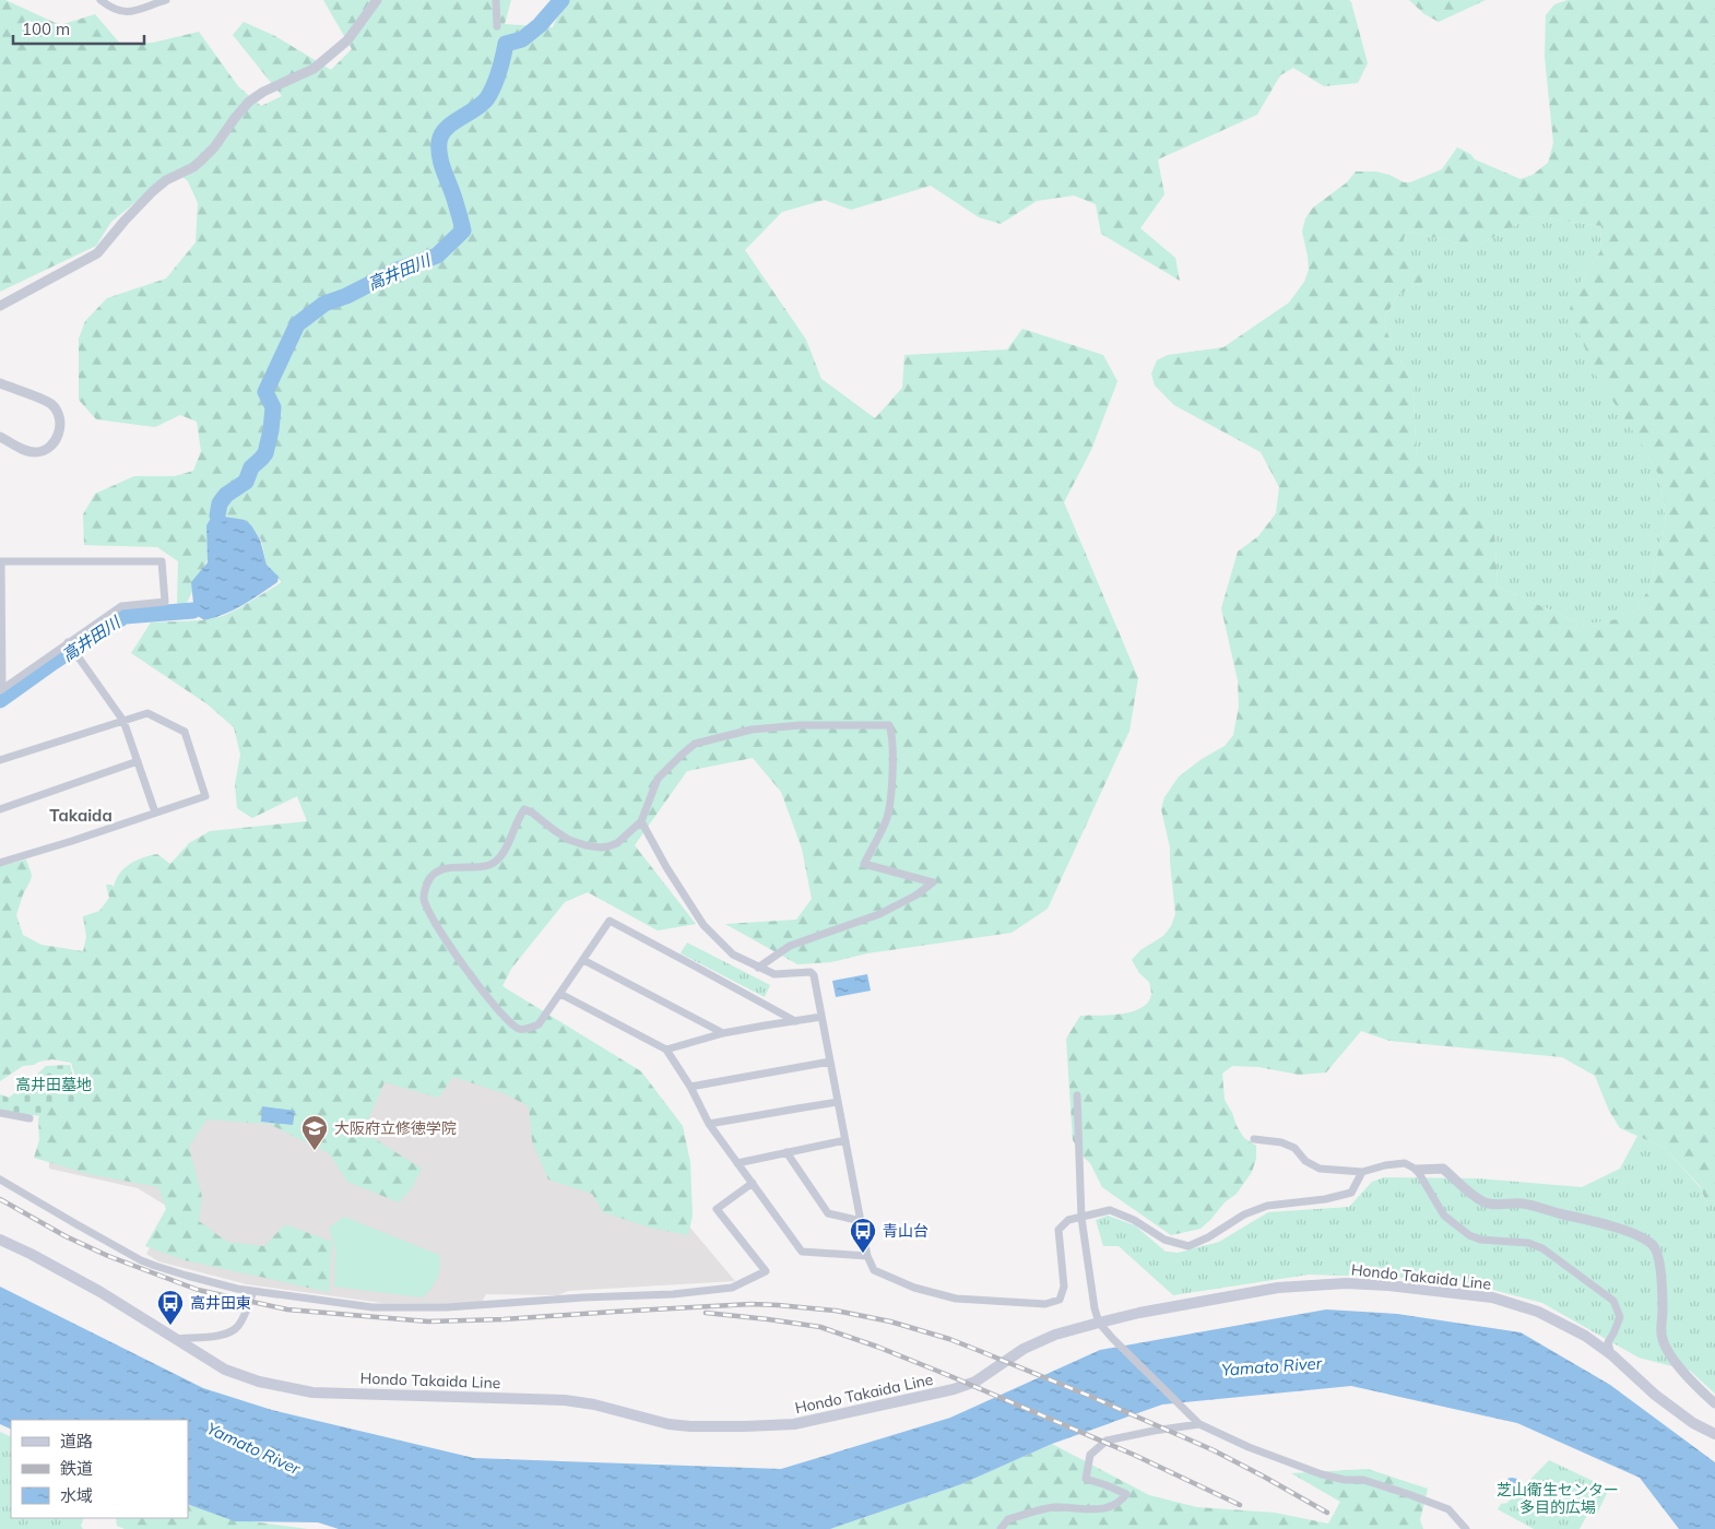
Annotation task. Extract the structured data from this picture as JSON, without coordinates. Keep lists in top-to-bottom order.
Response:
{
  "streets": {
    "main road": ["Hondo Takaida Line"]
  },
  "districts": ["Takaida"],
  "water": ["高井田川", "Yamato River"],
  "parks": ["高井田墓地", "芝山衛生センター 多目的広場"],
  "places": {
    "school or university": ["大阪府立修徳学院"],
    "bus stop": ["青山台", "高井田東"]
  },
  "legend": ["道路", "鉄道", "水域"],
  "scale_bar": "100 m"
}
